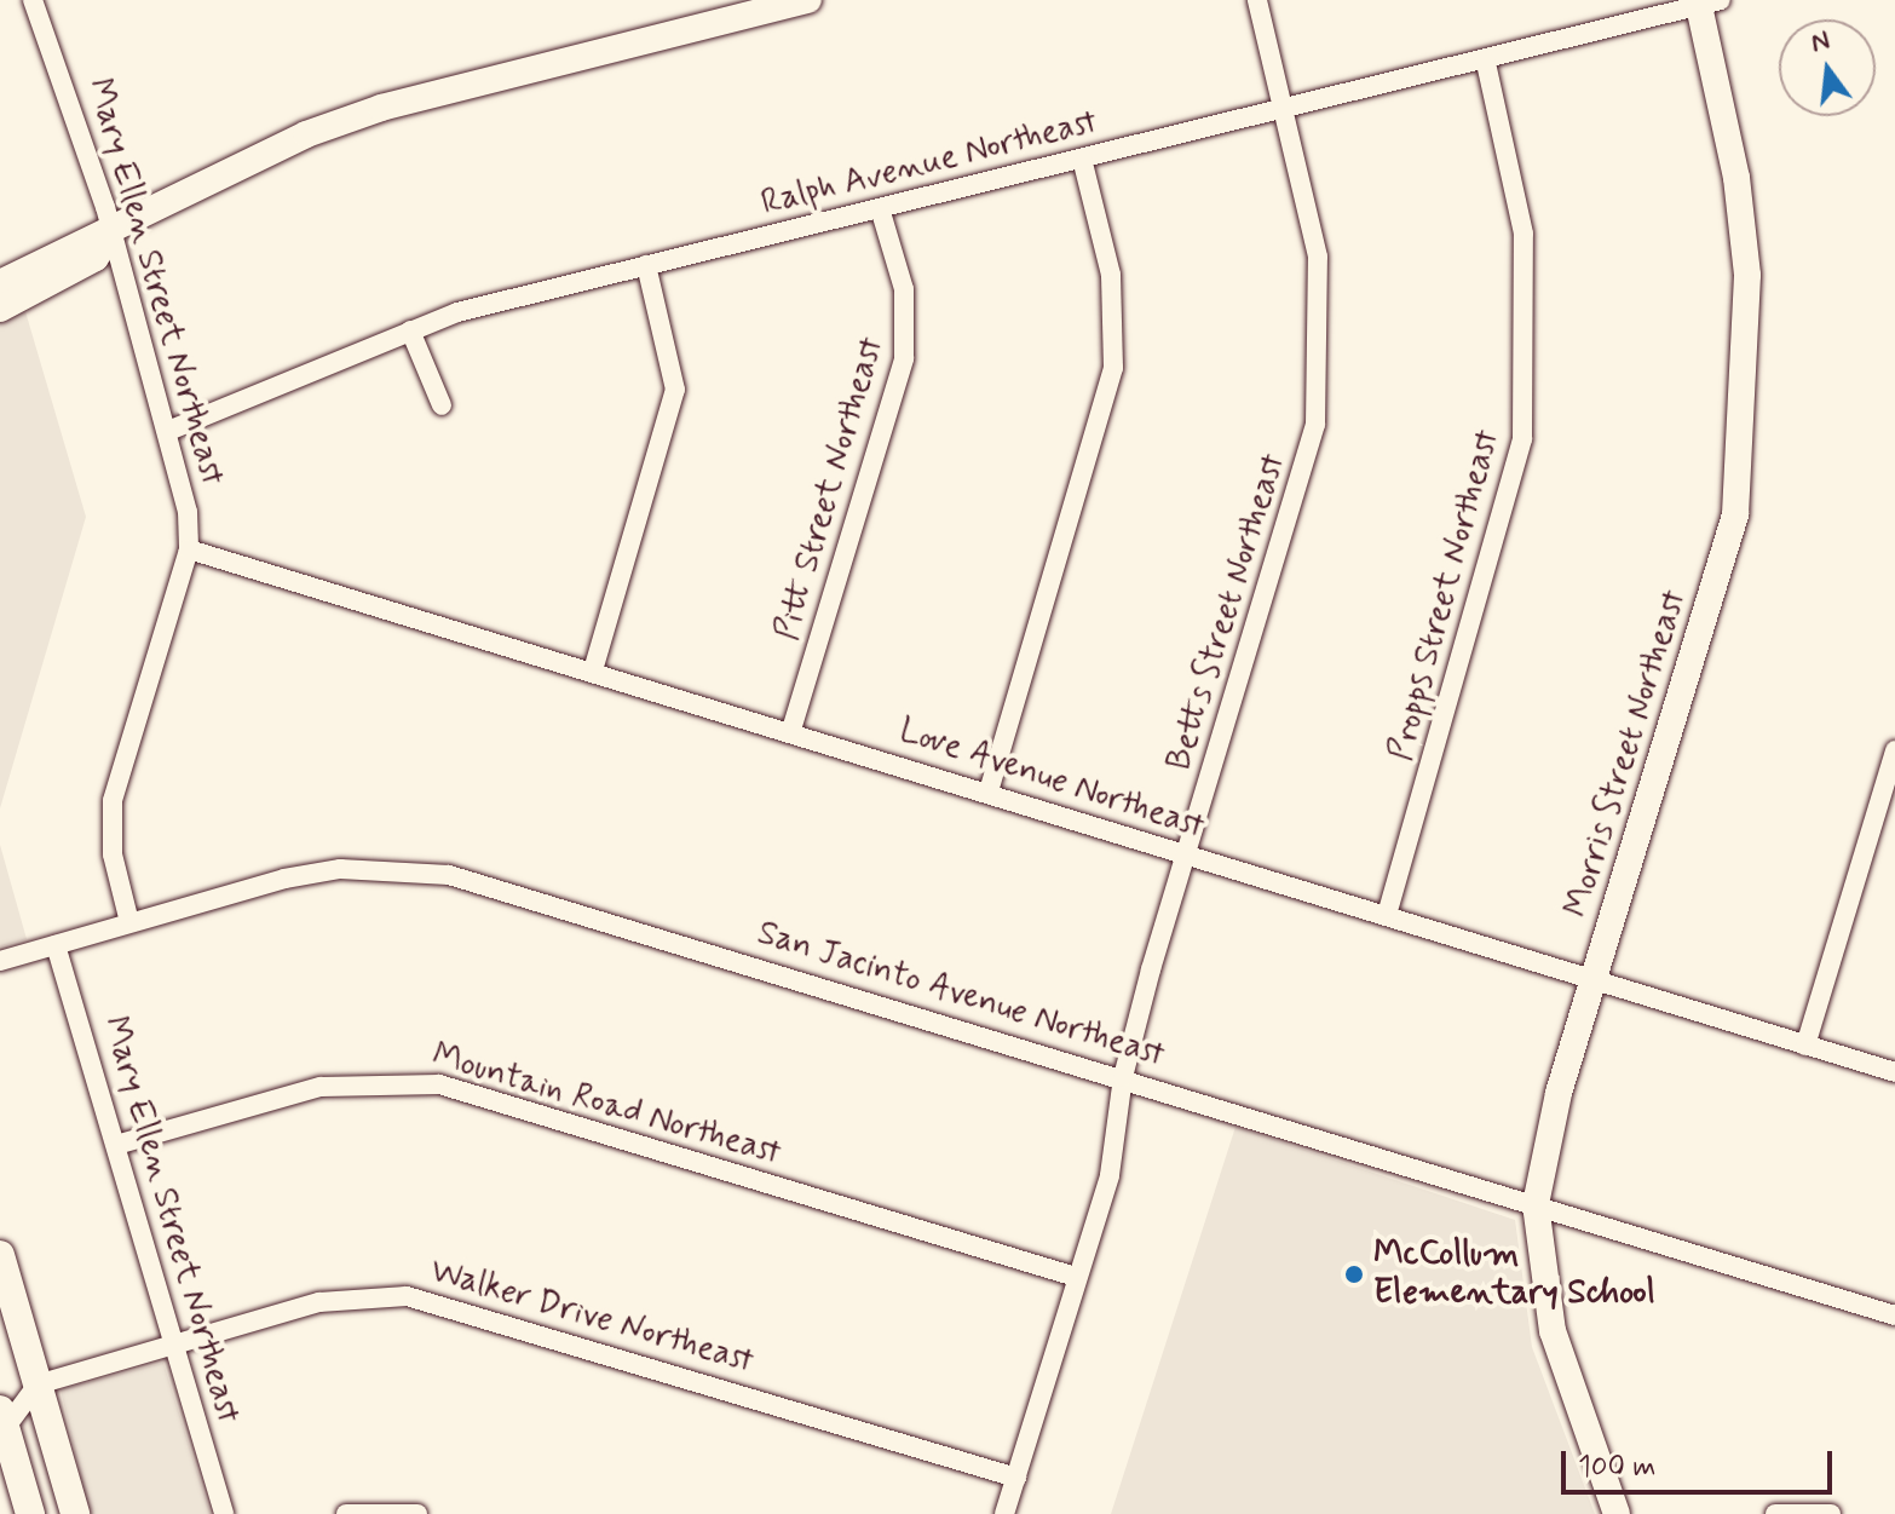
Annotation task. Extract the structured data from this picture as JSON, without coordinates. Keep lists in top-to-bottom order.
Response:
{
  "streets": {
    "street": [
      "Ralph Avenue Northeast",
      "Mary Ellen Street Northeast",
      "Pitt Street Northeast",
      "Propps Street Northeast",
      "Betts Street Northeast",
      "Morris Street Northeast",
      "Love Avenue Northeast",
      "San Jacinto Avenue Northeast",
      "Mountain Road Northeast",
      "Walker Drive Northeast"
    ]
  },
  "crossings": [
    ["Ralph Avenue Northeast", "Mary Ellen Street Northeast"],
    ["Ralph Avenue Northeast", "Pitt Street Northeast"],
    ["Ralph Avenue Northeast", "Propps Street Northeast"],
    ["Ralph Avenue Northeast", "Betts Street Northeast"],
    ["Ralph Avenue Northeast", "Morris Street Northeast"],
    ["Mary Ellen Street Northeast", "Love Avenue Northeast"],
    ["Mary Ellen Street Northeast", "San Jacinto Avenue Northeast"],
    ["Mary Ellen Street Northeast", "Mountain Road Northeast"],
    ["Mary Ellen Street Northeast", "Walker Drive Northeast"],
    ["Pitt Street Northeast", "Love Avenue Northeast"],
    ["Propps Street Northeast", "Love Avenue Northeast"],
    ["Betts Street Northeast", "Love Avenue Northeast"],
    ["Betts Street Northeast", "San Jacinto Avenue Northeast"],
    ["Betts Street Northeast", "Mountain Road Northeast"],
    ["Betts Street Northeast", "Walker Drive Northeast"],
    ["Morris Street Northeast", "Love Avenue Northeast"],
    ["Morris Street Northeast", "San Jacinto Avenue Northeast"]
  ],
  "places": ["McCollum Elementary School"],
  "scale_bar": "100 m",
  "north": "top"
}
